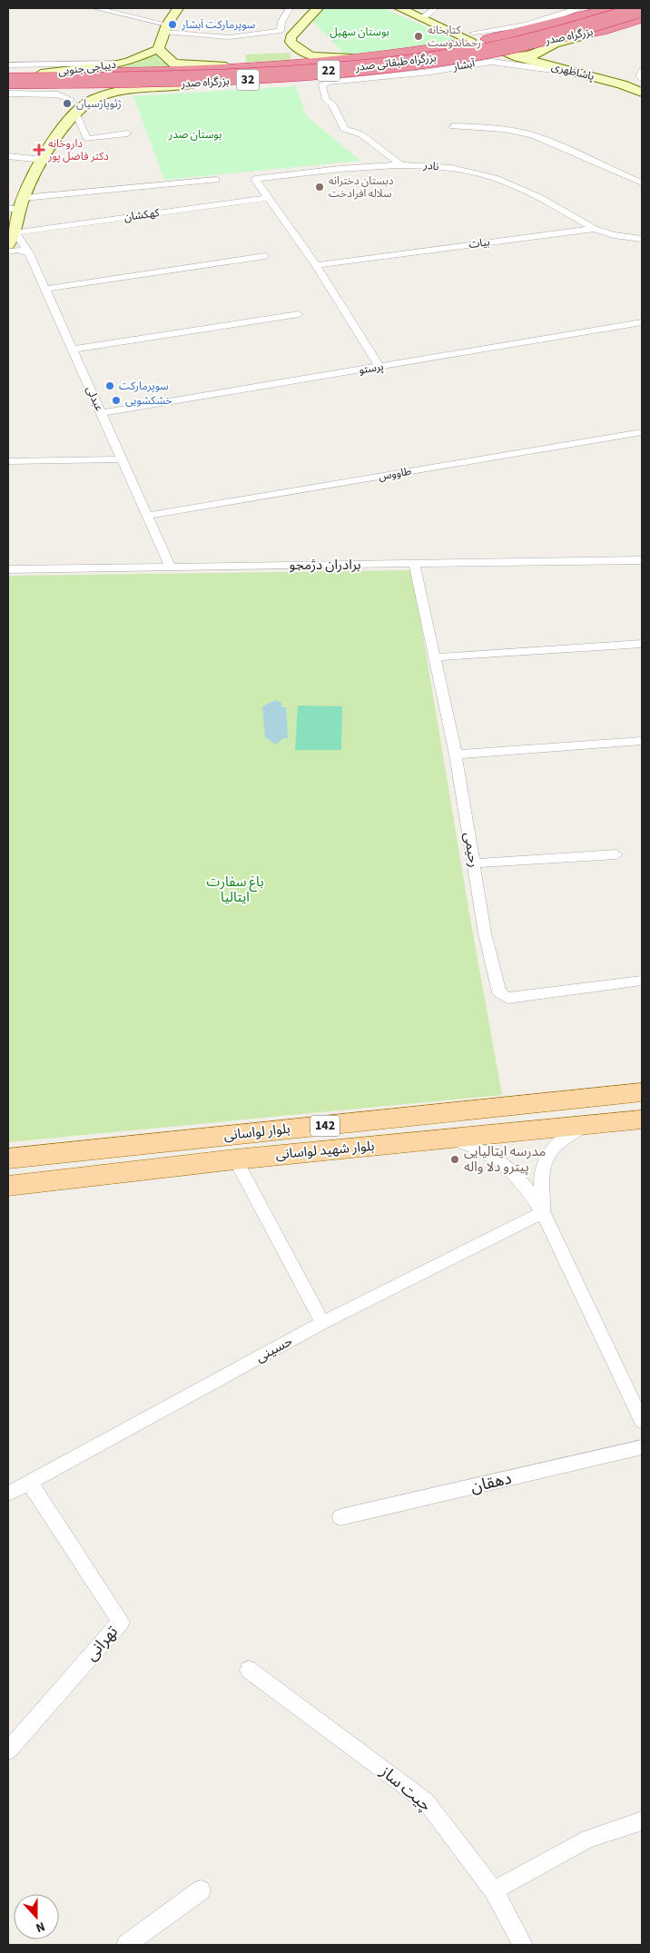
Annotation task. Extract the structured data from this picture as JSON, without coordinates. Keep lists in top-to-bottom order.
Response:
{
  "streets": {
    "highway": [
      "بزرگراه صدر",
      "بزرگراه طبقاتی صدر",
      "22",
      "32"
    ],
    "main road": [
      "دیباجی جنوبی",
      "پاشاظهری",
      "142",
      "بلوار لواسانی",
      "بلوار شهید لواسانی"
    ],
    "street": [
      "آبشار",
      "نادر",
      "کهکشان",
      "بیات",
      "پرستو",
      "عبدلی",
      "طاووس",
      "برادران دژمجو",
      "رحیمی",
      "حسینی",
      "دهقان",
      "تهرانی",
      "چیت ساز"
    ]
  },
  "crossings": [
    ["بزرگراه صدر", "بزرگراه طبقاتی صدر"],
    ["بزرگراه صدر", "دیباجی جنوبی"],
    ["بزرگراه صدر", "پاشاظهری"],
    ["آبشار", "پاشاظهری"],
    ["آبشار", "نادر"],
    ["نادر", "کهکشان"],
    ["نادر", "بیات"],
    ["کهکشان", "عبدلی"],
    ["پرستو", "عبدلی"],
    ["عبدلی", "طاووس"],
    ["عبدلی", "برادران دژمجو"],
    ["برادران دژمجو", "رحیمی"],
    ["حسینی", "تهرانی"]
  ],
  "parks": ["بوستان سهیل", "بوستان صدر", "باغ سفارت ایتالیا"],
  "places": {
    "other": [
      "سوپرمارکت آبشار",
      "کتابخانه رحماندوست",
      "ژئوپارسیان",
      "دبستان دخترانه سلاله افرادخت",
      "سوپرمارکت",
      "خشکشویی",
      "مدرسه ایتالیایی پیترو دلا واله"
    ],
    "health": ["داروخانه دکتر فاضل پور"]
  },
  "north": "bottom"
}
